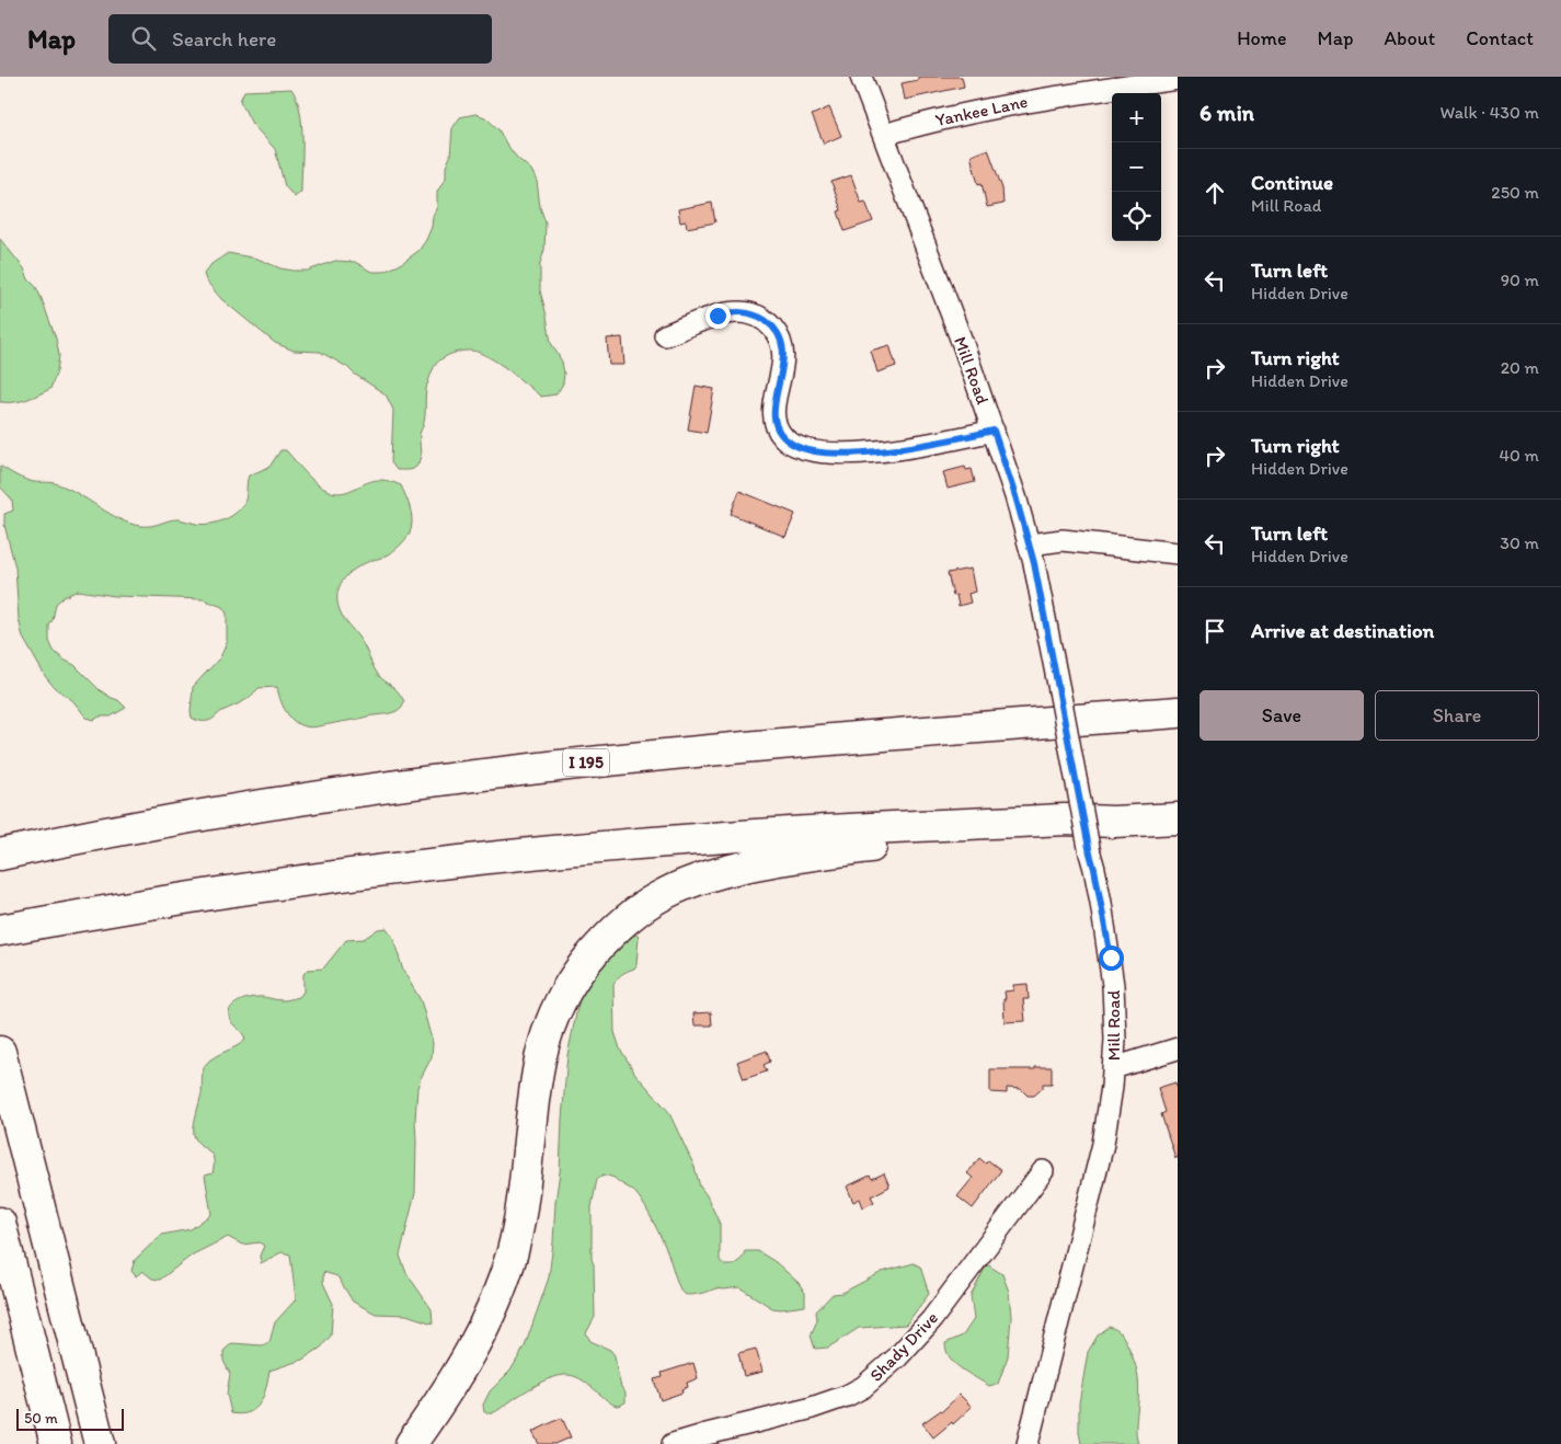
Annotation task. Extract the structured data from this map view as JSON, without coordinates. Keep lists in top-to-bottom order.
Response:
{
  "streets": {
    "highway": ["I 195"],
    "street": ["Yankee Lane", "Mill Road", "Shady Drive"]
  },
  "crossings": [
    ["Yankee Lane", "Mill Road"]
  ],
  "scale_bar": "50 m",
  "page": {
    "header": "Map",
    "search": "Search here",
    "nav": [
      "Home",
      "Map",
      "About",
      "Contact"
    ],
    "heading": ["6 min", "Walk · 430 m"],
    "map_buttons": ["+", "−"],
    "list": [
      ["Continue", "Mill Road", "250 m"],
      ["Turn left", "Hidden Drive", "90 m"],
      ["Turn right", "Hidden Drive", "20 m"],
      ["Turn right", "Hidden Drive", "40 m"],
      ["Turn left", "Hidden Drive", "30 m"],
      "Arrive at destination"
    ],
    "buttons": ["Save", "Share"],
    "scale": "50 m"
  }
}
